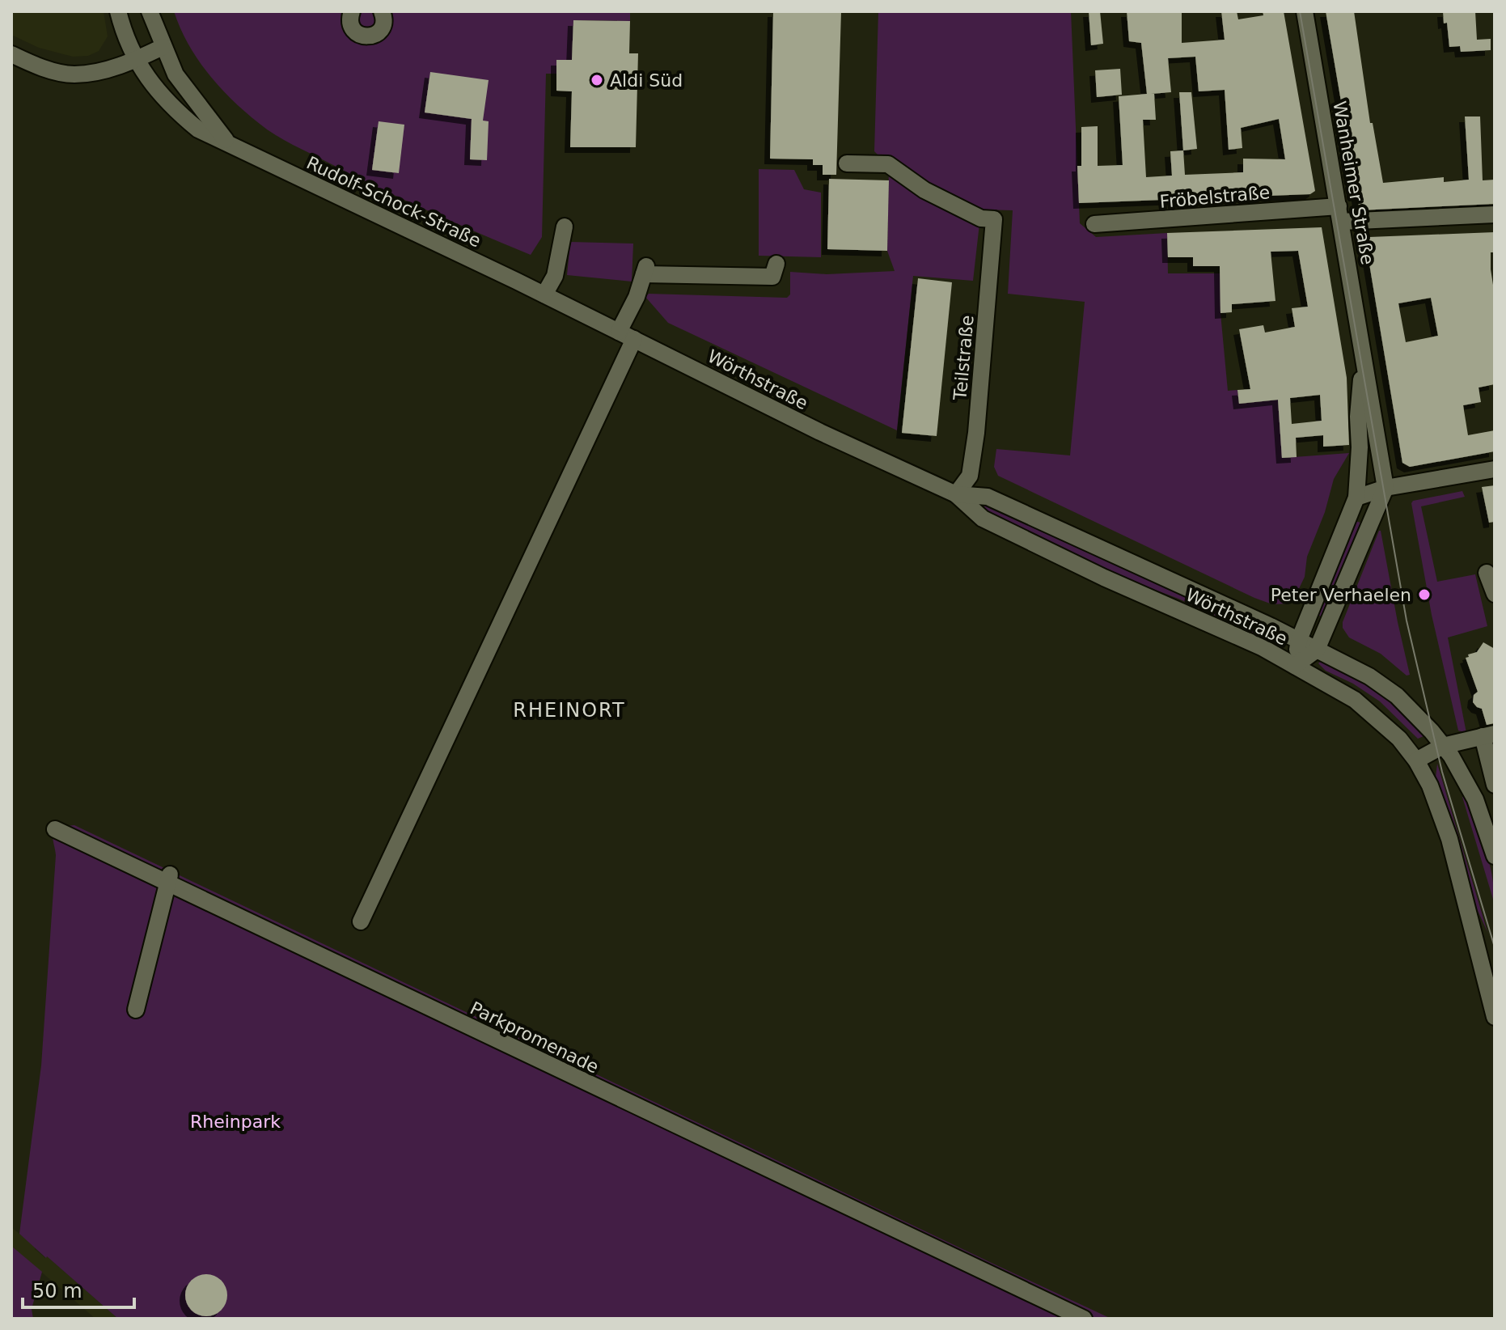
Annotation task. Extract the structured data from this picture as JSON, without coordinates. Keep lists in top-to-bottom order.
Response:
{
  "streets": {
    "street": [
      "Wanheimer Straße",
      "Fröbelstraße",
      "Rudolf-Schock-Straße",
      "Teilstraße",
      "Wörthstraße",
      "Parkpromenade"
    ]
  },
  "crossings": [
    ["Wanheimer Straße", "Fröbelstraße"],
    ["Wanheimer Straße", "Wörthstraße"],
    ["Rudolf-Schock-Straße", "Wörthstraße"],
    ["Teilstraße", "Wörthstraße"]
  ],
  "districts": ["RHEINORT"],
  "parks": ["Rheinpark"],
  "places": ["Aldi Süd", "Peter Verhaelen"],
  "scale_bar": "50 m"
}
